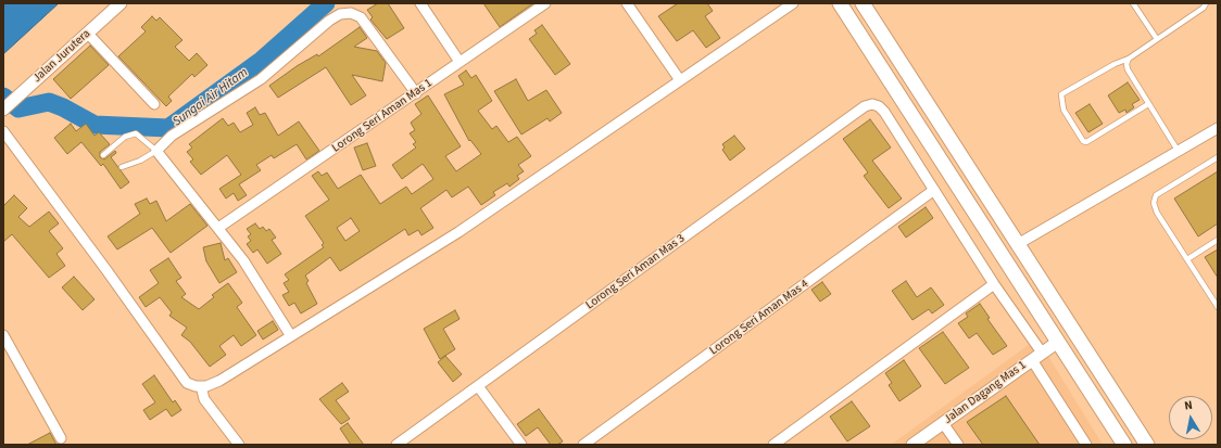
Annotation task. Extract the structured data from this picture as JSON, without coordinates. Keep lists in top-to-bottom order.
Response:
{
  "streets": {
    "street": [
      "Jalan Jurutera",
      "Lorong Seri Aman Mas 1",
      "Lorong Seri Aman Mas 3",
      "Lorong Seri Aman Mas 4",
      "Jalan Dagang Mas 1"
    ]
  },
  "crossings": [
    ["Lorong Seri Aman Mas 3", "Lorong Seri Aman Mas 4"]
  ],
  "water": ["Sungai Air Hitam"],
  "north": "top"
}
